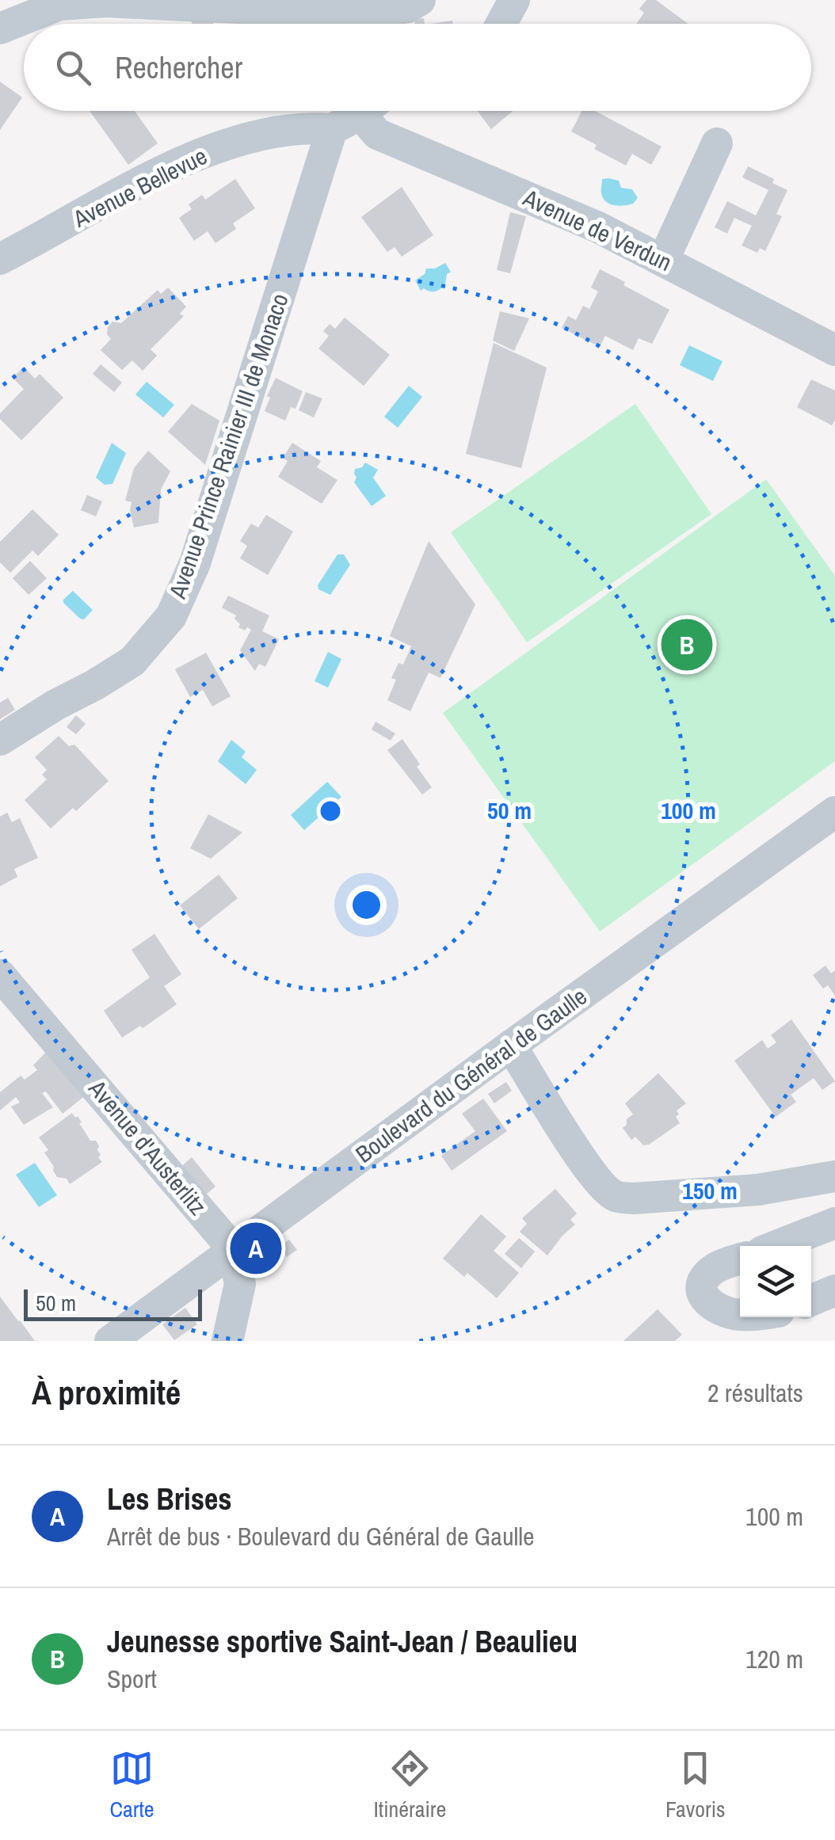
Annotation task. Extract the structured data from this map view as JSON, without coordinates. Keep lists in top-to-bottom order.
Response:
{
  "streets": {
    "street": [
      "Avenue Bellevue",
      "Avenue de Verdun",
      "Avenue Prince Rainier III de Monaco",
      "Boulevard du Général de Gaulle",
      "Avenue d'Austerlitz"
    ]
  },
  "crossings": [
    ["Avenue Bellevue", "Avenue Prince Rainier III de Monaco"],
    ["Boulevard du Général de Gaulle", "Avenue d'Austerlitz"]
  ],
  "scale_bar": "50 m",
  "page": {
    "search": "Rechercher",
    "pins": ["B", "A"],
    "scale": "50 m",
    "heading": ["À proximité", "2 résultats"],
    "list": [
      {
        "mark": "A",
        "name": "Les Brises",
        "note": "Arrêt de bus · Boulevard du Général de Gaulle",
        "value": "100 m"
      },
      {
        "mark": "B",
        "name": "Jeunesse sportive Saint-Jean / Beaulieu",
        "note": "Sport",
        "value": "120 m"
      }
    ],
    "nav": ["Carte", "Itinéraire", "Favoris"]
  },
  "rings": ["50 m", "100 m", "150 m"]
}
